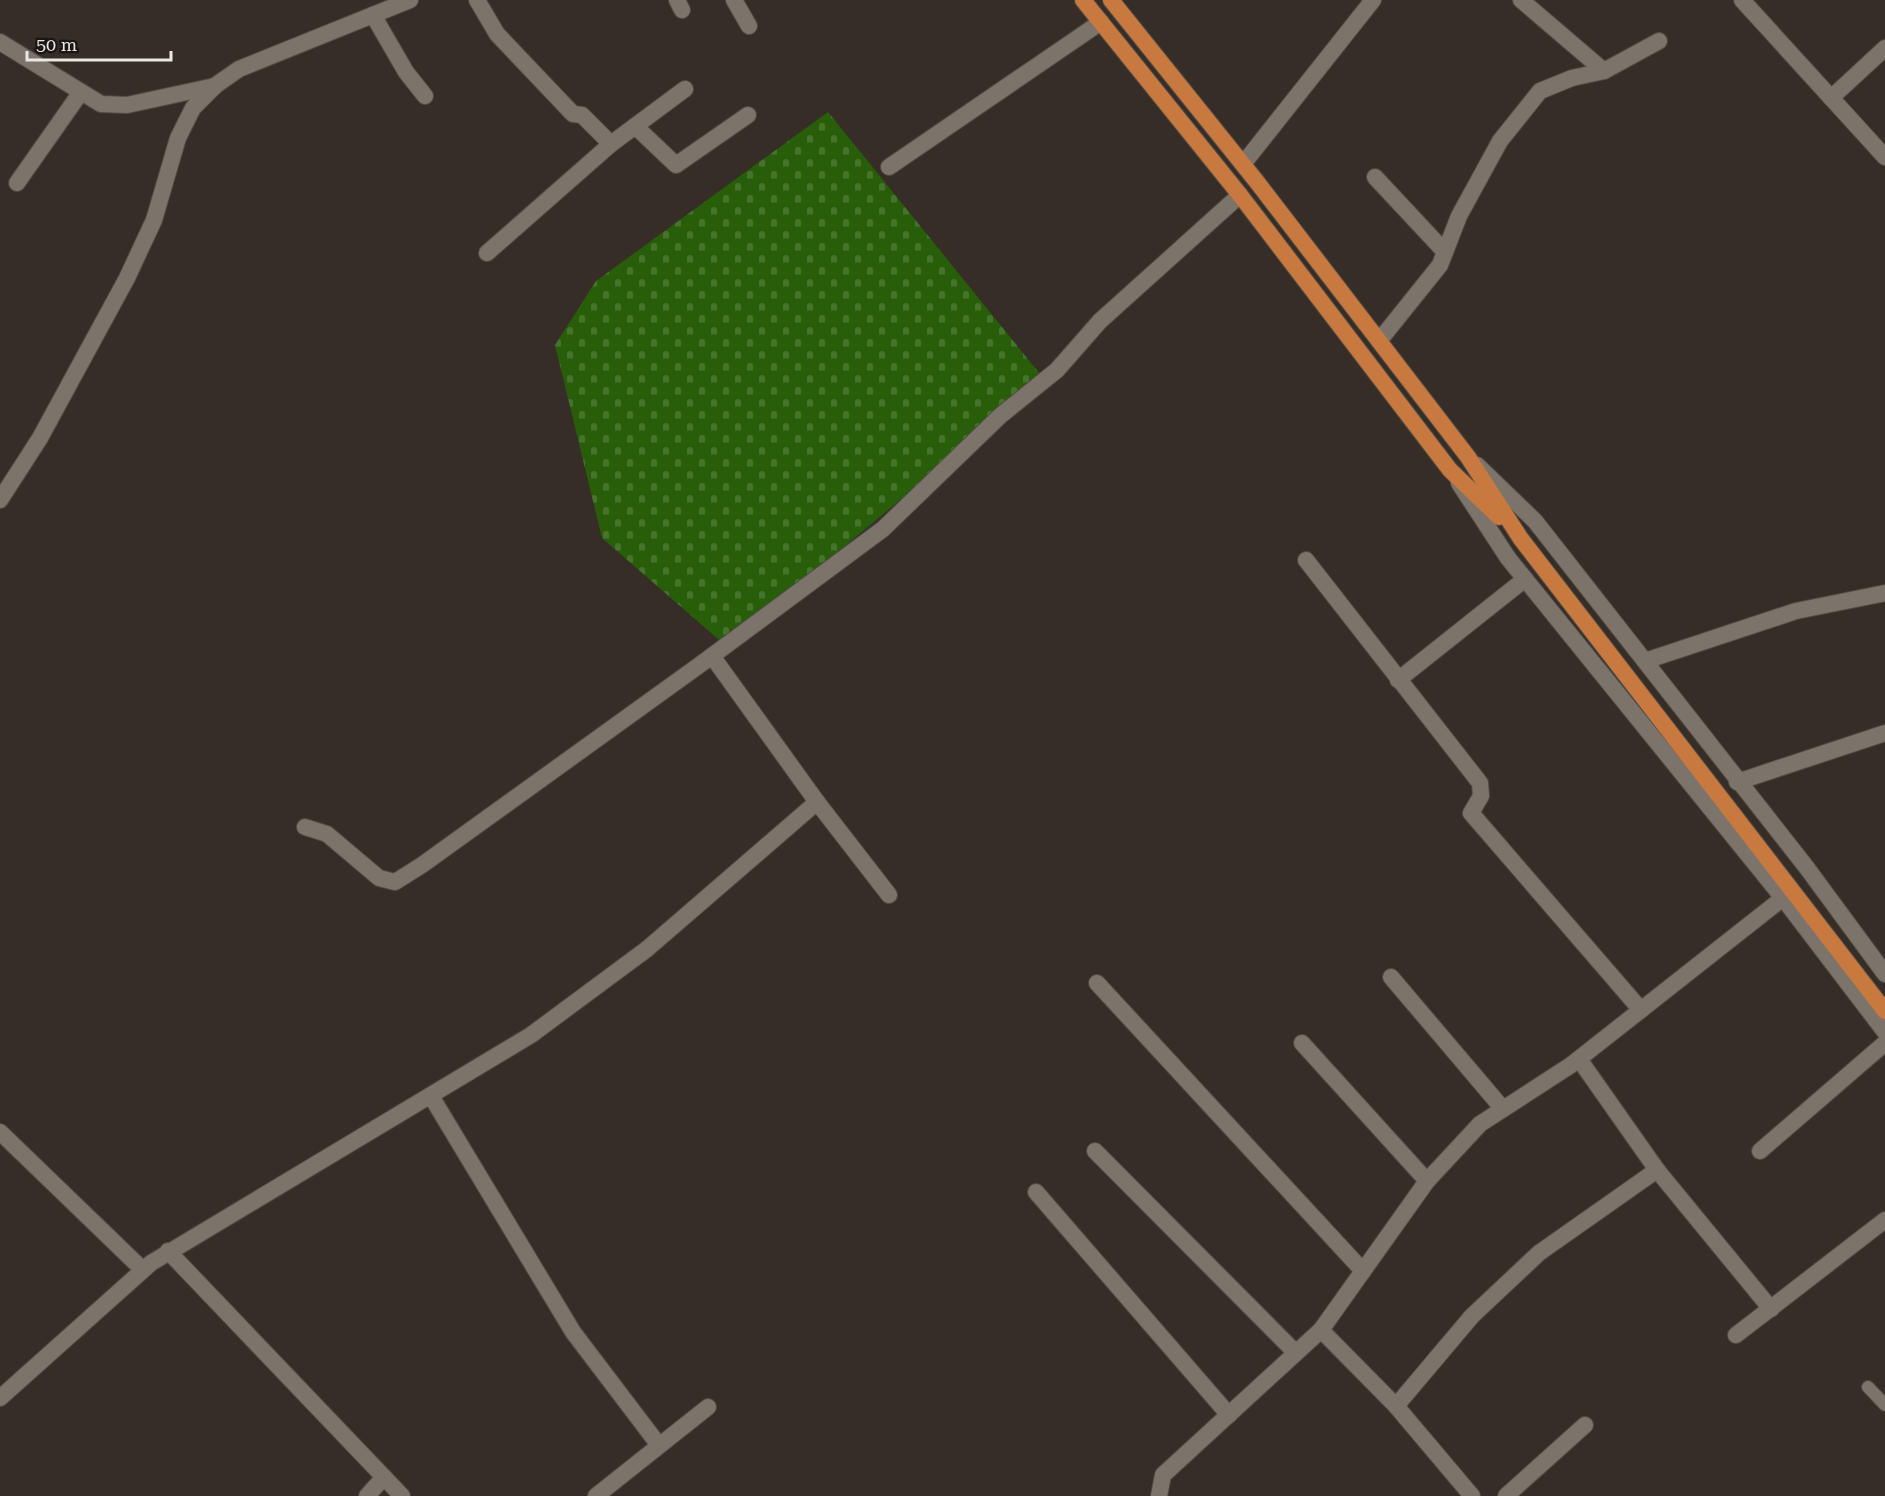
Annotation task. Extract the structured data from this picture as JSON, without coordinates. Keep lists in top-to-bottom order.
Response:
{
  "scale_bar": "50 m"
}
